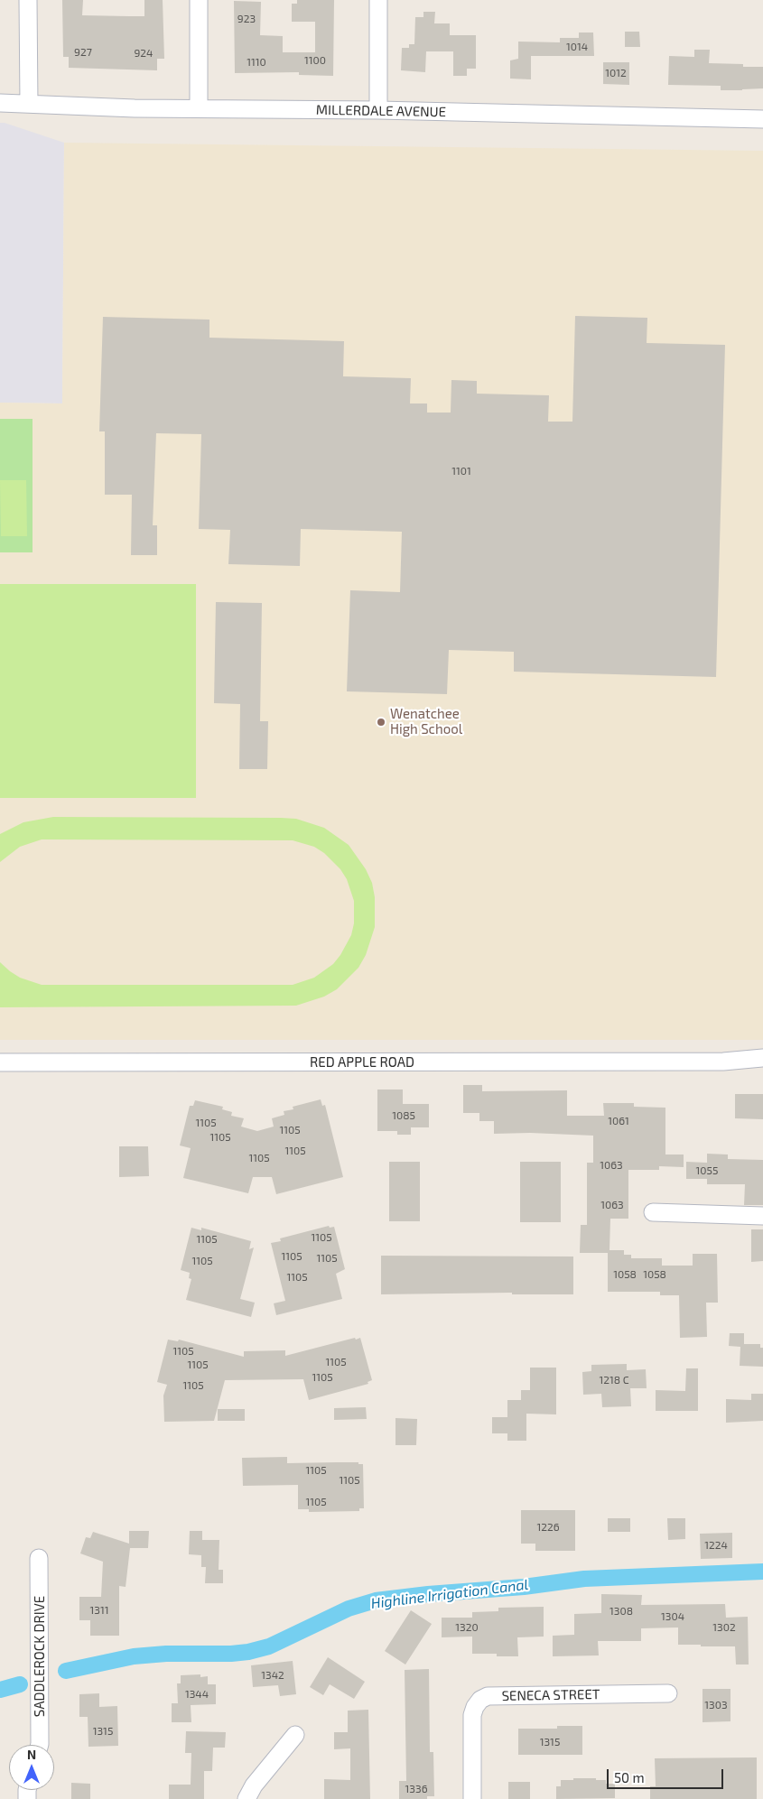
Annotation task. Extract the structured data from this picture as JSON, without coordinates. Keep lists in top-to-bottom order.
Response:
{
  "streets": {
    "street": [
      "MILLERDALE AVENUE",
      "RED APPLE ROAD",
      "SADDLEROCK DRIVE",
      "SENECA STREET"
    ]
  },
  "water": ["Highline Irrigation Canal"],
  "places": ["Wenatchee High School"],
  "house_numbers": [
    "923",
    "1014",
    "927",
    "924",
    "1100",
    "1110",
    "1012",
    "1101",
    "1085",
    "1061",
    "1105",
    "1105",
    "1105",
    "1105",
    "1105",
    "1063",
    "1055",
    "1063",
    "1105",
    "1105",
    "1105",
    "1105",
    "1105",
    "1058",
    "1058",
    "1105",
    "1105",
    "1105",
    "1105",
    "1105",
    "1218 C",
    "1105",
    "1105",
    "1105",
    "1105",
    "1226",
    "1224",
    "1311",
    "1308",
    "1304",
    "1320",
    "1302",
    "1342",
    "1344",
    "1303",
    "1315",
    "1315",
    "1336"
  ],
  "scale_bar": "50 m",
  "north": "top"
}
